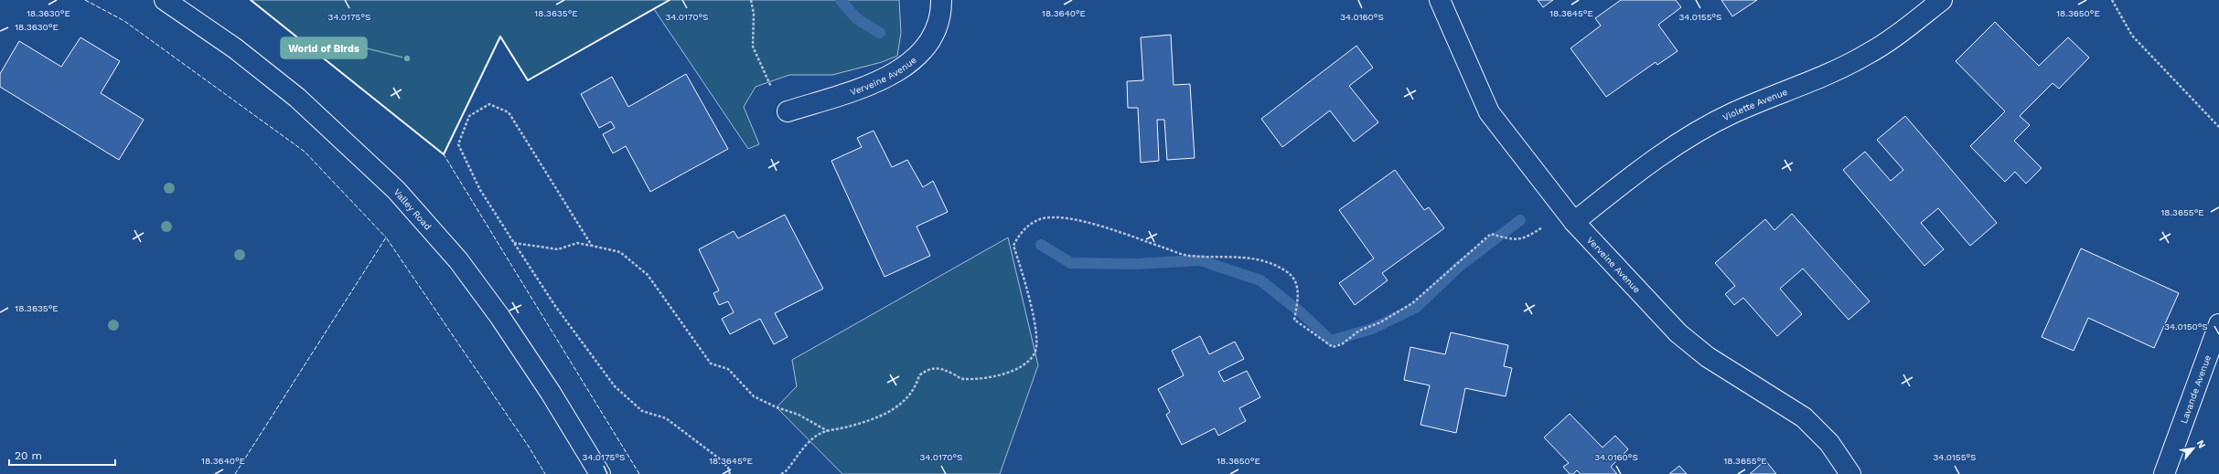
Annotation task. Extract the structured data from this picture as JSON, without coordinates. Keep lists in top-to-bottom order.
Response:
{
  "streets": {
    "street": [
      "Verveine Avenue",
      "Violette Avenue",
      "Valley Road",
      "Lavande Avenue"
    ]
  },
  "crossings": [
    ["Verveine Avenue", "Violette Avenue"]
  ],
  "places": ["World of Birds"],
  "scale_bar": "20 m",
  "north": "top right",
  "coordinates": [
    "18.3630°E",
    "18.3635°E",
    "18.3640°E",
    "18.3645°E",
    "18.3650°E",
    "34.0175°S",
    "34.0170°S",
    "34.0160°S",
    "34.0155°S",
    "18.3655°E",
    "34.0150°S"
  ]
}
